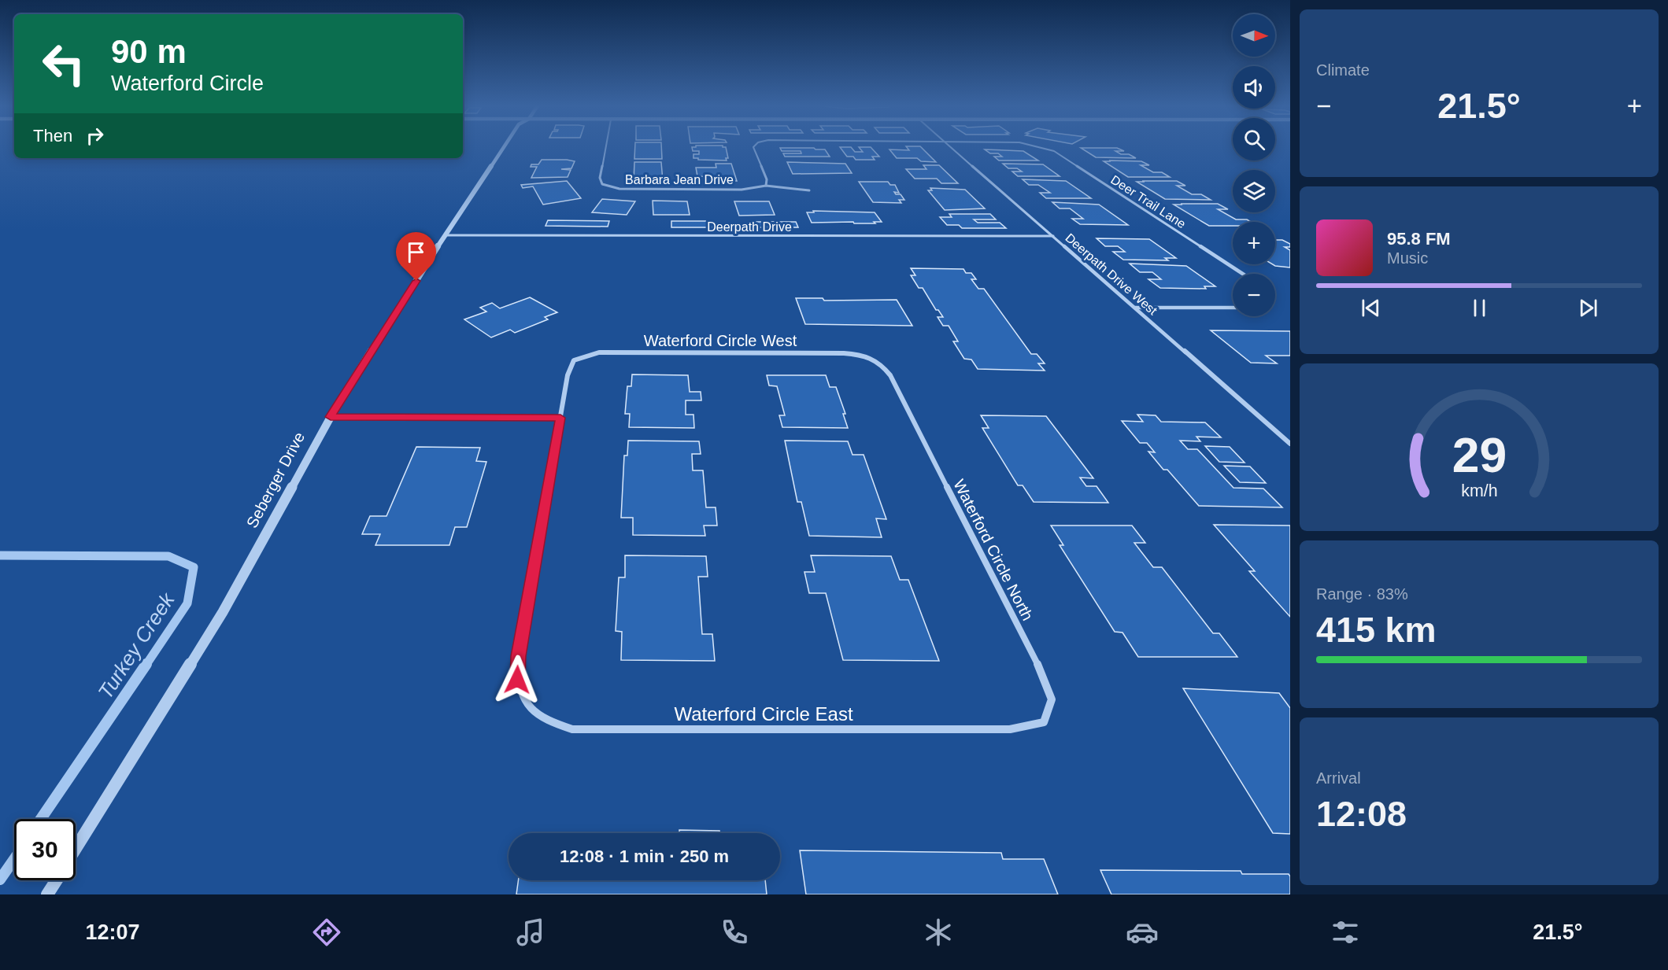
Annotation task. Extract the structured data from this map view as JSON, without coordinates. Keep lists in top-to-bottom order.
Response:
{
  "streets": {
    "street": [
      "Barbara Jean Drive",
      "Deer Trail Lane",
      "Deerpath Drive",
      "Deerpath Drive West",
      "Waterford Circle West",
      "Seberger Drive",
      "Waterford Circle North",
      "Waterford Circle East"
    ]
  },
  "crossings": [
    ["Deerpath Drive", "Deerpath Drive West"],
    ["Deerpath Drive", "Seberger Drive"],
    ["Waterford Circle West", "Waterford Circle North"],
    ["Waterford Circle West", "Waterford Circle East"],
    ["Waterford Circle North", "Waterford Circle East"]
  ],
  "water": ["Turkey Creek"],
  "north": "right",
  "page": {
    "tile": [
      "Climate",
      ["Range · 83%", "415 km"],
      ["Arrival", "12:08"]
    ],
    "map_buttons": ["+", "−"],
    "turn": ["90 m", "Waterford Circle"],
    "heat": ["−", "21.5°", "+"],
    "then": "Then",
    "song": ["95.8 FM", "Music"],
    "limit": "30",
    "trip": "12:08 · 1 min · 250 m",
    "tabs": ["12:07", "21.5°"],
    "gauge": ["29", "km/h"]
  }
}
